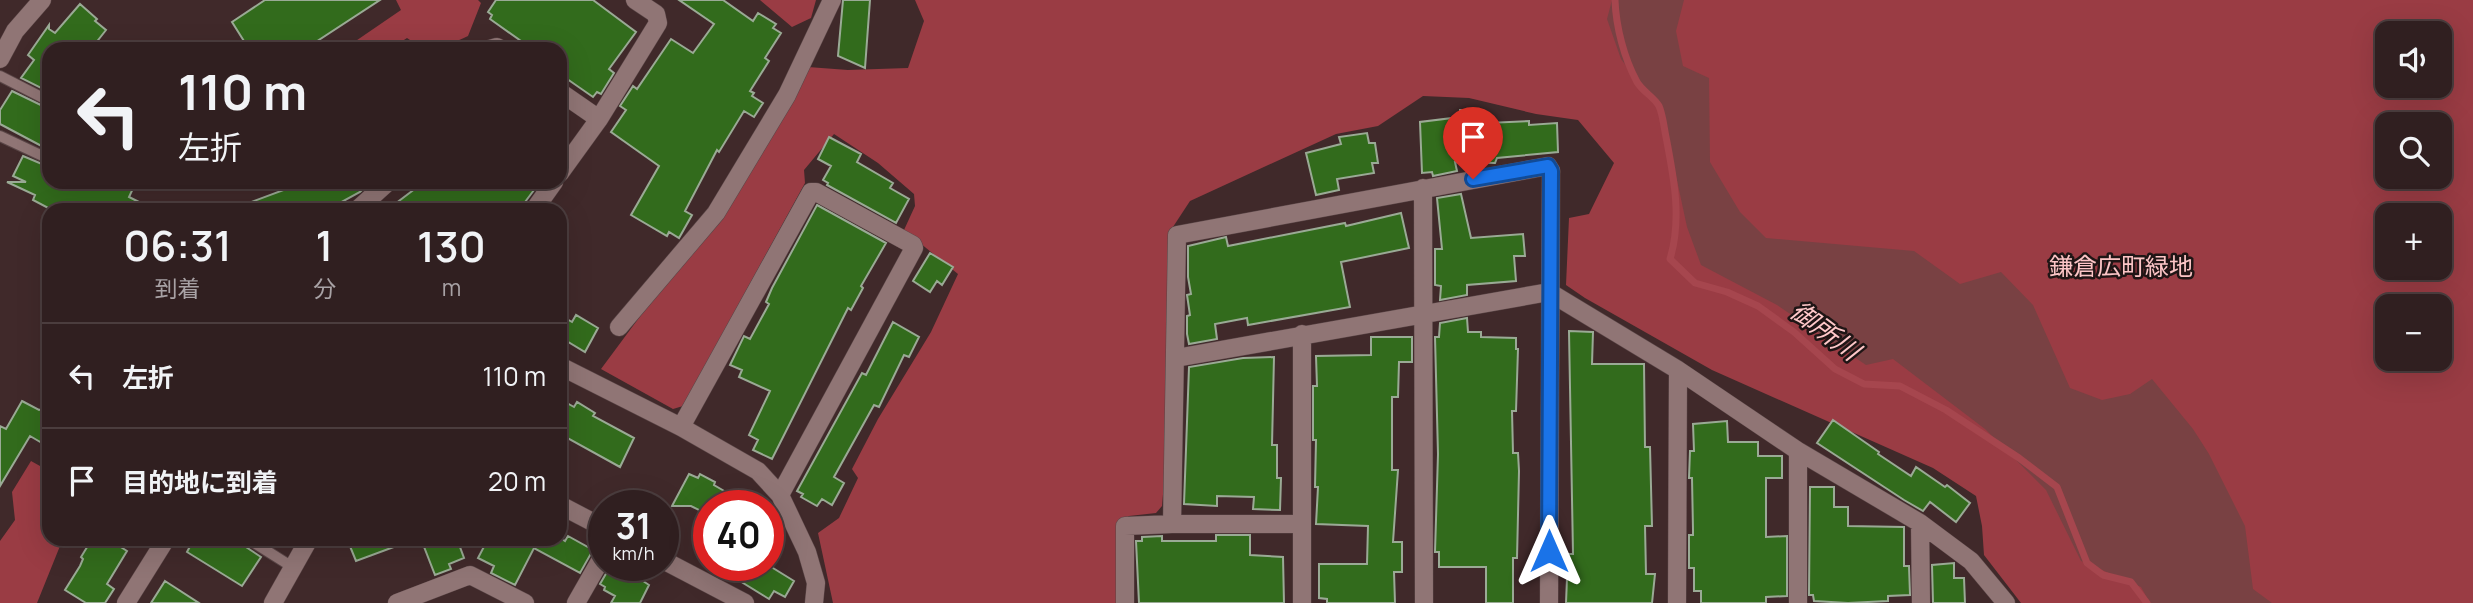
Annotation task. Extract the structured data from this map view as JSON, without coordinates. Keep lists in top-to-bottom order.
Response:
{
  "water": ["御所川"],
  "parks": ["鎌倉広町緑地"],
  "page": {
    "map_buttons": ["+", "−"],
    "turn": ["110 m", "左折"],
    "eta": [
      "06:31",
      "到着",
      "1",
      "分",
      "130",
      "m"
    ],
    "list": [
      {
        "name": "左折",
        "value": "110 m"
      },
      {
        "name": "目的地に到着",
        "value": "20 m"
      }
    ],
    "speed": "31 km/h",
    "limit": "40"
  }
}
